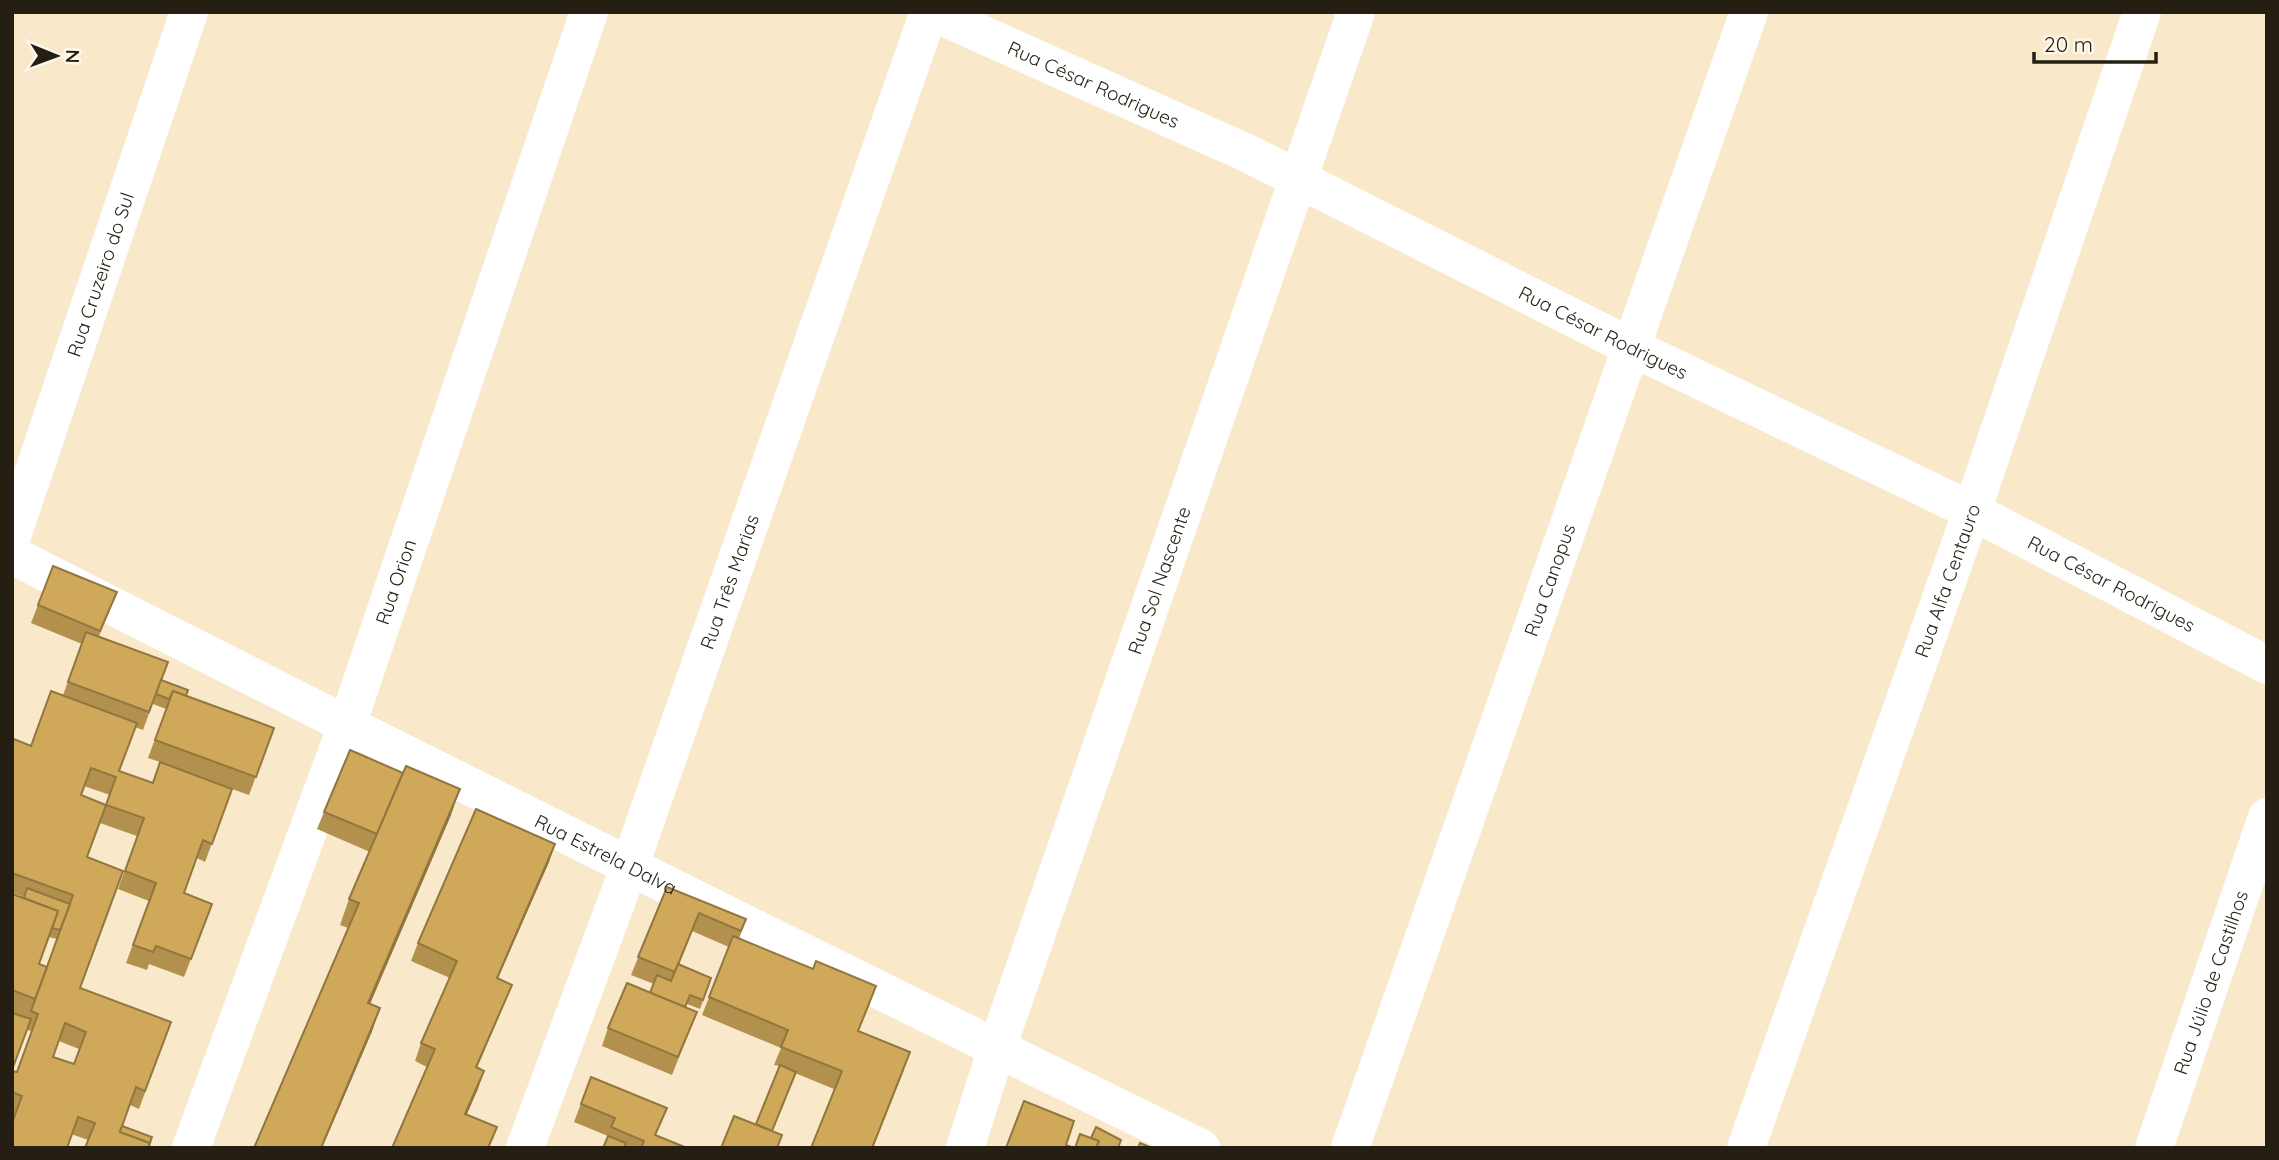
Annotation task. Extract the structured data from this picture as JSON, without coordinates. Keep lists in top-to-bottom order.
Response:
{
  "streets": {
    "street": [
      "Rua César Rodrigues",
      "Rua Cruzeiro do Sul",
      "Rua Sol Nascente",
      "Rua Canopus",
      "Rua Três Marias",
      "Rua Alfa Centauro",
      "Rua Orion",
      "Rua Estrela Dalva",
      "Rua Júlio de Castilhos"
    ]
  },
  "crossings": [
    ["Rua César Rodrigues", "Rua Sol Nascente"],
    ["Rua César Rodrigues", "Rua Canopus"],
    ["Rua César Rodrigues", "Rua Três Marias"],
    ["Rua César Rodrigues", "Rua Alfa Centauro"],
    ["Rua Sol Nascente", "Rua Estrela Dalva"],
    ["Rua Três Marias", "Rua Estrela Dalva"],
    ["Rua Orion", "Rua Estrela Dalva"]
  ],
  "scale_bar": "20 m",
  "north": "right"
}
